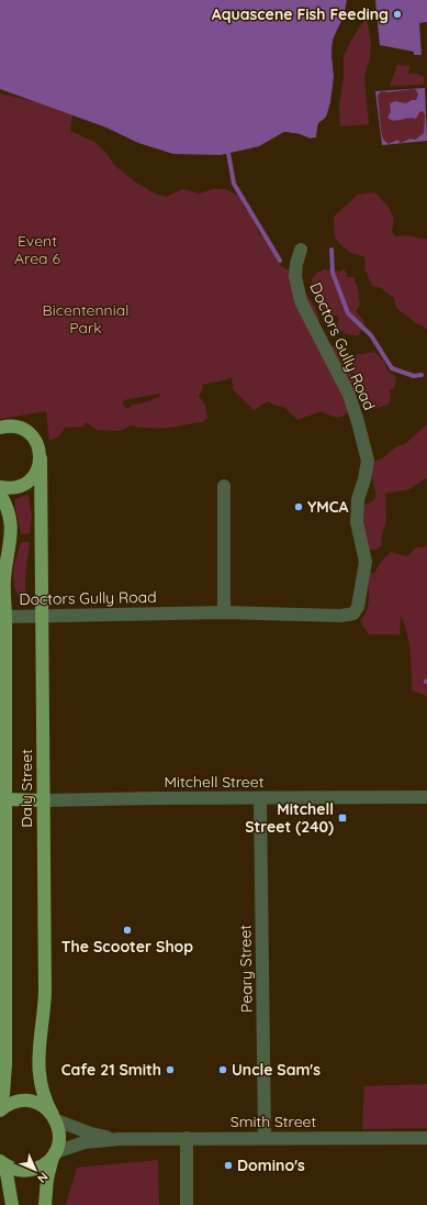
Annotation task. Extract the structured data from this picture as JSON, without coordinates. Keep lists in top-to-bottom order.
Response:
{
  "streets": {
    "main road": ["Mitchell Street", "Daly Street"],
    "street": ["Doctors Gully Road", "Peary Street", "Smith Street"]
  },
  "crossings": [
    ["Doctors Gully Road", "Daly Street"],
    ["Mitchell Street", "Daly Street"],
    ["Mitchell Street", "Peary Street"],
    ["Daly Street", "Smith Street"],
    ["Peary Street", "Smith Street"]
  ],
  "parks": ["Event Area 6", "Bicentennial Park"],
  "places": {
    "other": [
      "Aquascene Fish Feeding",
      "YMCA",
      "The Scooter Shop",
      "Cafe 21 Smith",
      "Uncle Sam's",
      "Domino's"
    ],
    "transit": ["Mitchell Street (240)"]
  },
  "north": "bottom right"
}
